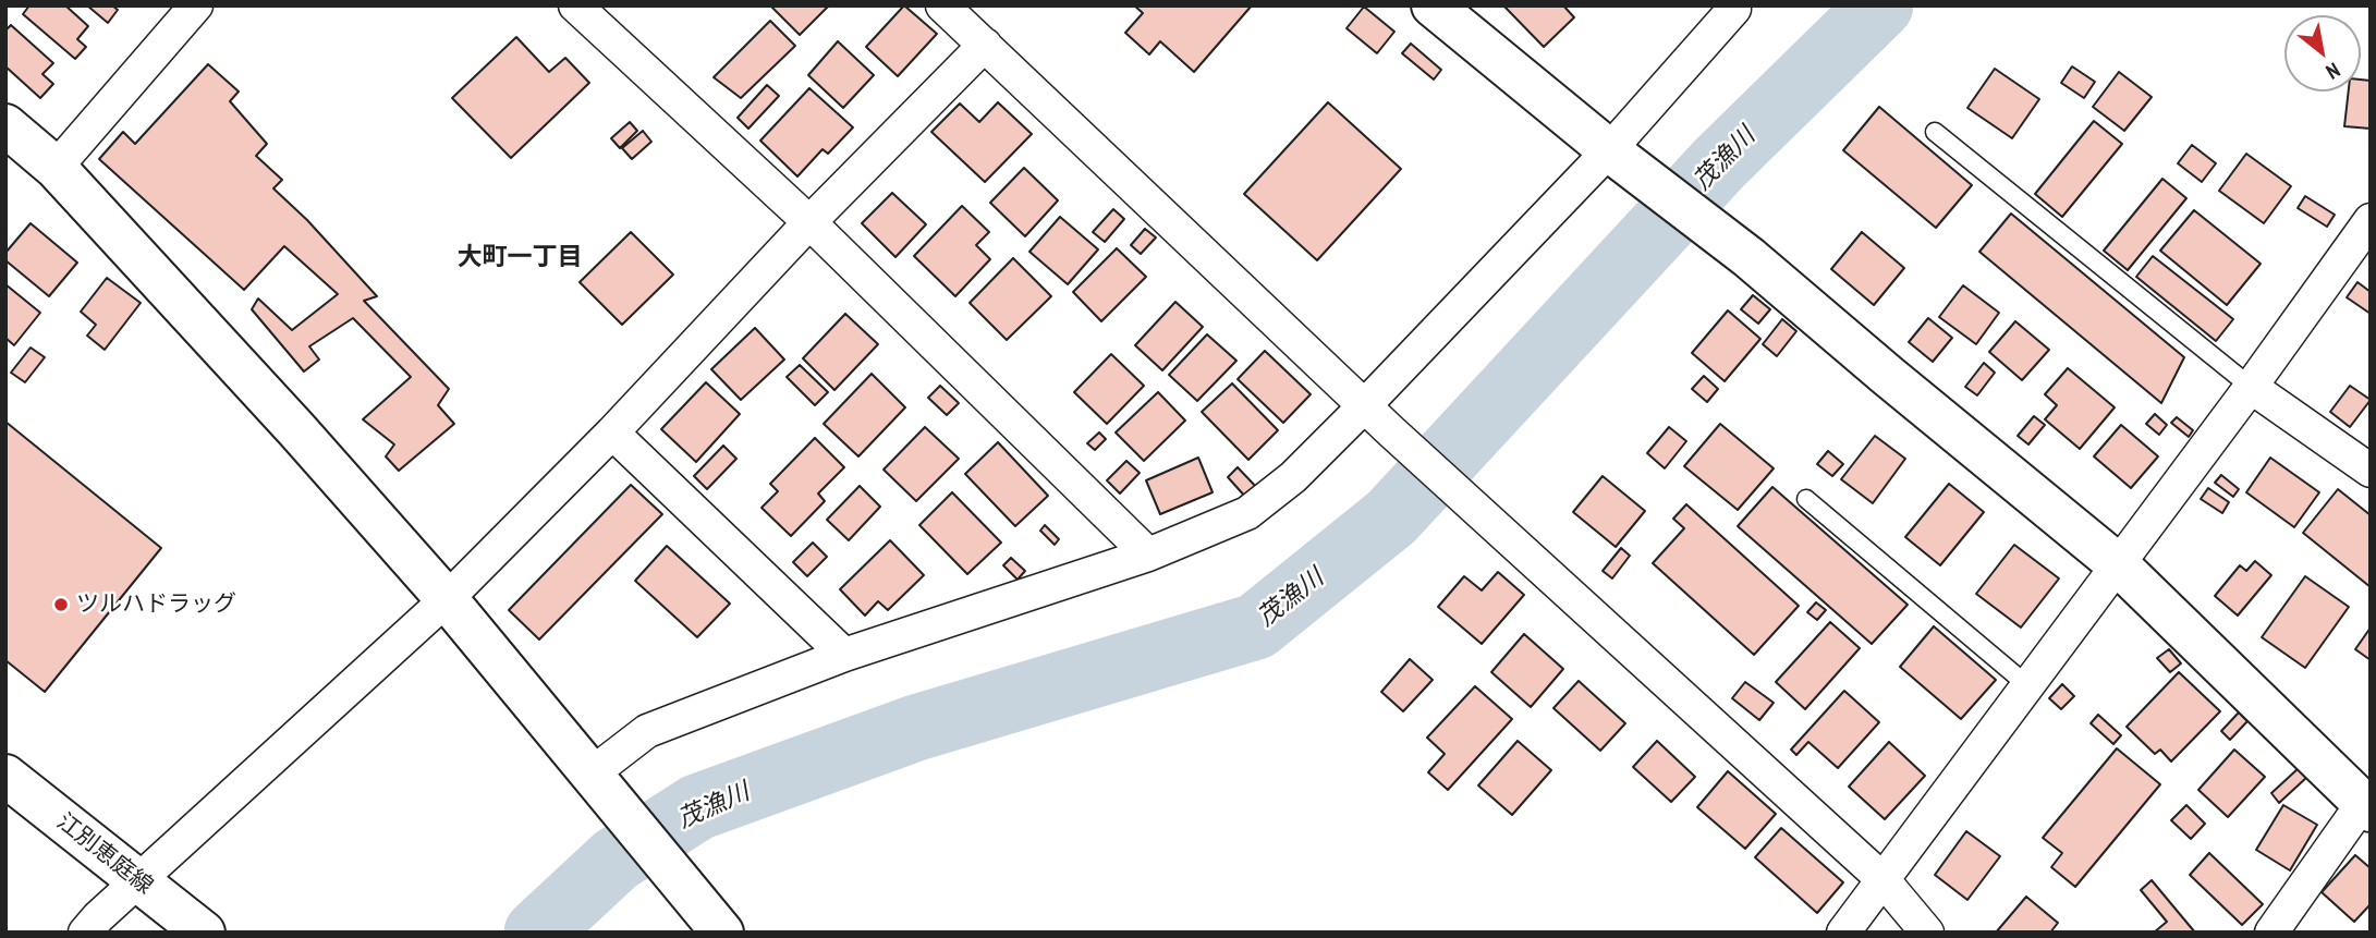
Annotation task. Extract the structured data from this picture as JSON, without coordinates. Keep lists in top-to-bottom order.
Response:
{
  "streets": {
    "street": ["江別恵庭線"]
  },
  "districts": ["大町一丁目"],
  "water": ["茂漁川"],
  "places": ["ツルハドラッグ"],
  "north": "bottom right"
}
